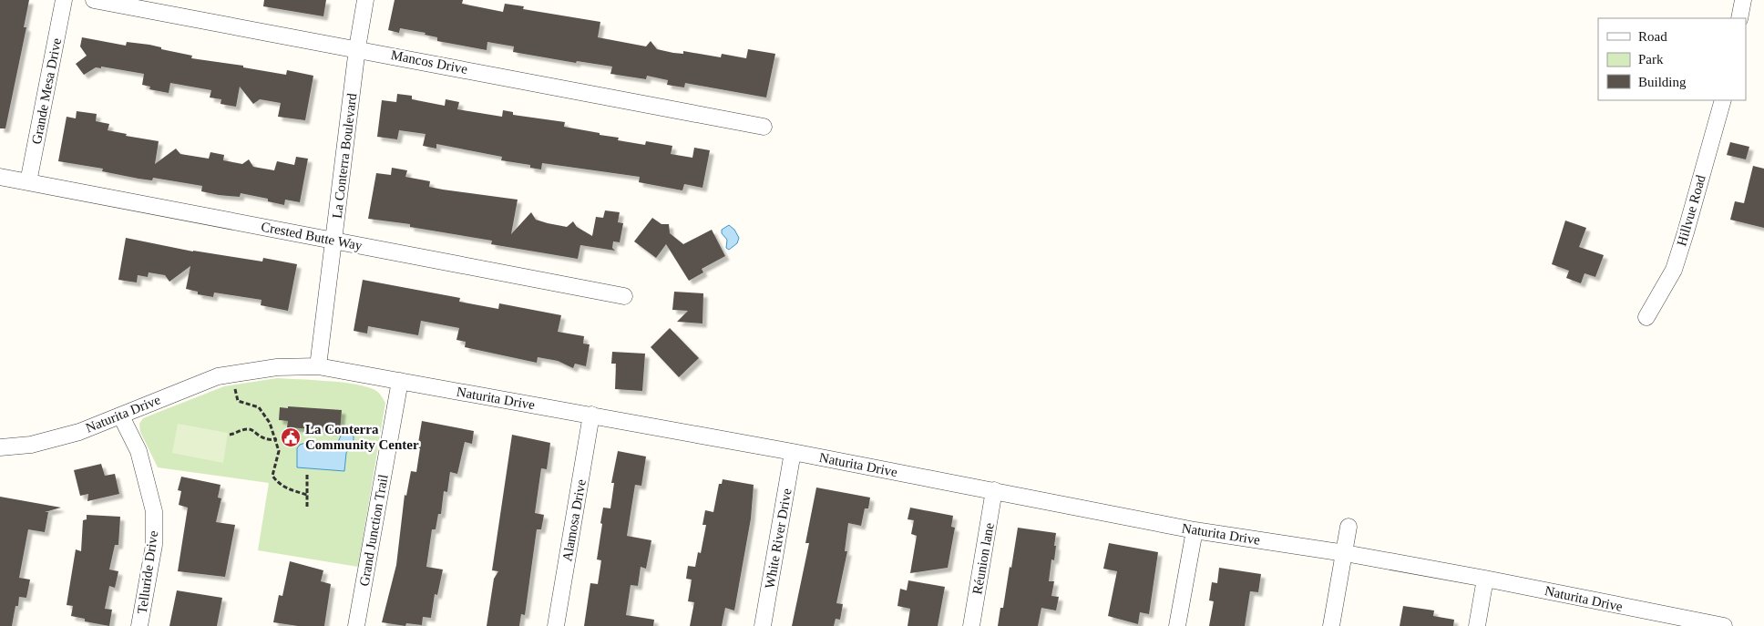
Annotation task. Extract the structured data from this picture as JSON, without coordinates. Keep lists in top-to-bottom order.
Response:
{
  "streets": {
    "street": [
      "Mancos Drive",
      "Grande Mesa Drive",
      "La Conterra Boulevard",
      "Hillvue Road",
      "Crested Butte Way",
      "Naturita Drive",
      "Alamosa Drive",
      "Grand Junction Trail",
      "White River Drive",
      "Réunion lane",
      "Telluride Drive"
    ]
  },
  "crossings": [
    ["Mancos Drive", "La Conterra Boulevard"],
    ["Grande Mesa Drive", "Crested Butte Way"],
    ["La Conterra Boulevard", "Crested Butte Way"],
    ["La Conterra Boulevard", "Naturita Drive"],
    ["Naturita Drive", "Alamosa Drive"],
    ["Naturita Drive", "Grand Junction Trail"],
    ["Naturita Drive", "White River Drive"],
    ["Naturita Drive", "Réunion lane"],
    ["Naturita Drive", "Telluride Drive"]
  ],
  "places": {
    "public building": ["La Conterra Community Center"]
  },
  "legend": ["Road", "Park", "Building"]
}
